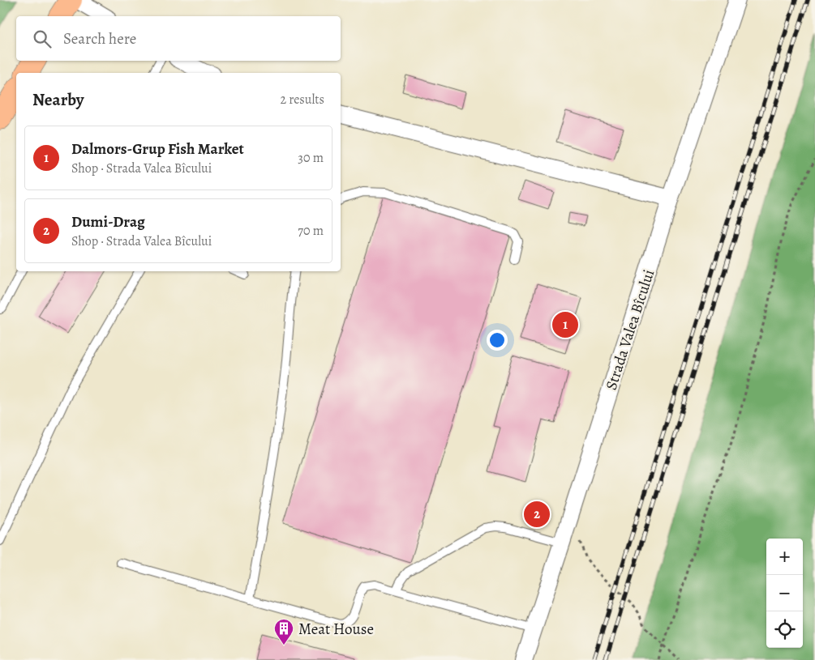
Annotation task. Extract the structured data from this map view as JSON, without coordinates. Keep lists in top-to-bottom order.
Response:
{
  "streets": {
    "street": ["Strada Valea Bîcului"]
  },
  "places": {
    "building": ["Meat House"]
  },
  "page": {
    "search": "Search here",
    "heading": ["Nearby", "2 results"],
    "list": [
      {
        "mark": "1",
        "name": "Dalmors-Grup Fish Market",
        "note": "Shop · Strada Valea Bîcului",
        "value": "30 m"
      },
      {
        "mark": "2",
        "name": "Dumi-Drag",
        "note": "Shop · Strada Valea Bîcului",
        "value": "70 m"
      }
    ],
    "pins": ["1", "2"],
    "map_buttons": ["+", "−"]
  }
}
